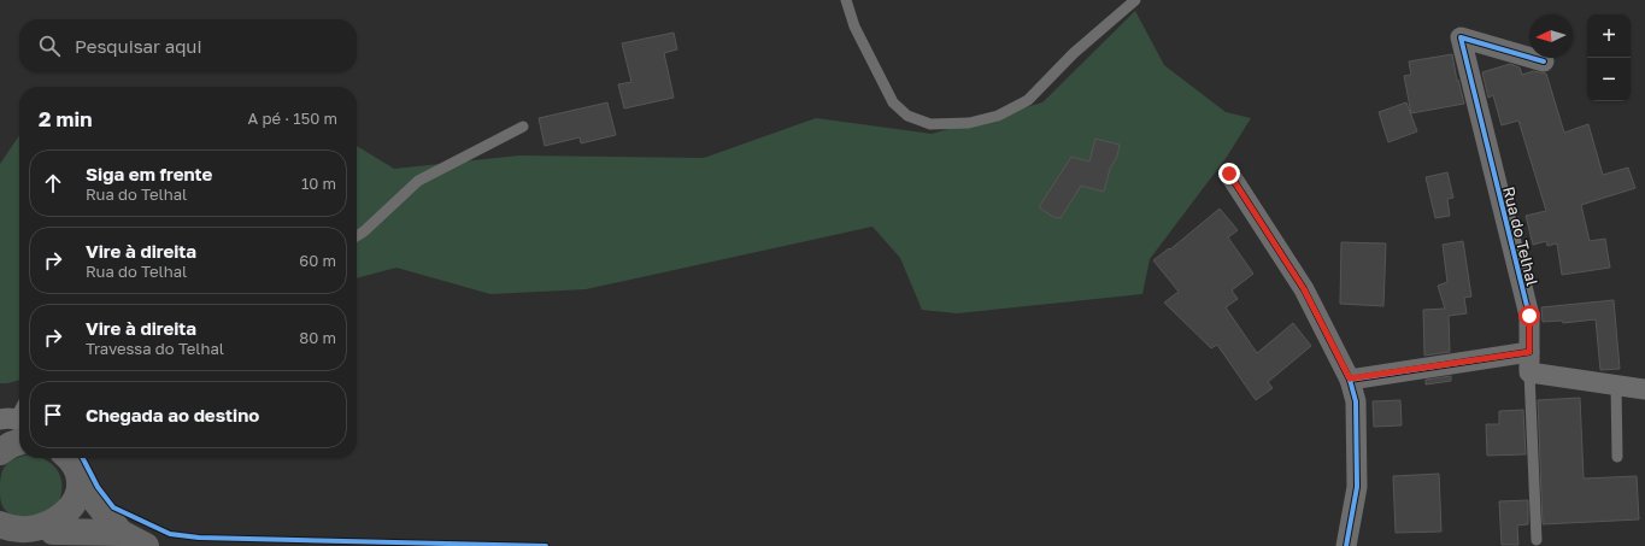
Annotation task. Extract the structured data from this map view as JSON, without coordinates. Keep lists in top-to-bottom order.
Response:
{
  "streets": {
    "street": ["Rua do Telhal"]
  },
  "north": "left",
  "page": {
    "map_buttons": ["+", "−"],
    "search": "Pesquisar aqui",
    "heading": ["2 min", "A pé · 150 m"],
    "list": [
      ["Siga em frente", "Rua do Telhal", "10 m"],
      ["Vire à direita", "Rua do Telhal", "60 m"],
      ["Vire à direita", "Travessa do Telhal", "80 m"],
      "Chegada ao destino"
    ]
  }
}
